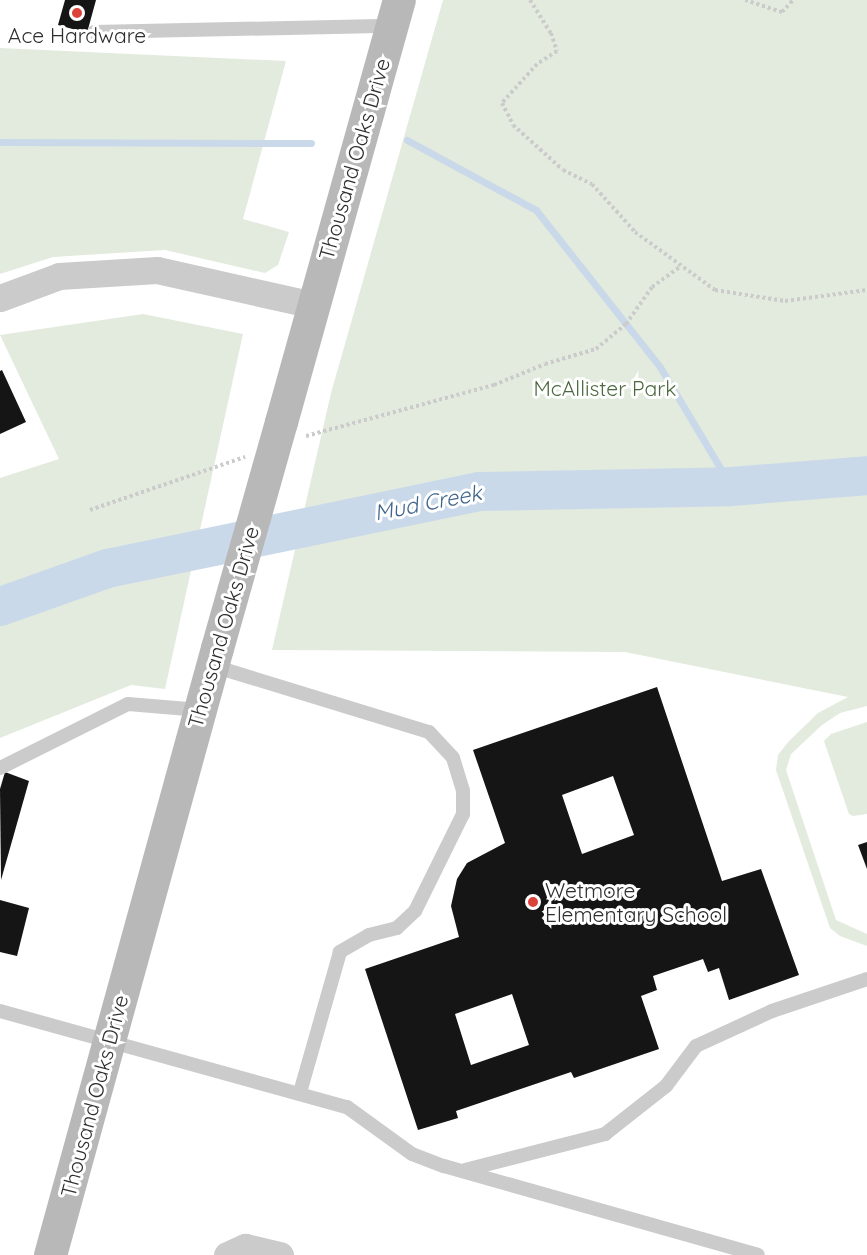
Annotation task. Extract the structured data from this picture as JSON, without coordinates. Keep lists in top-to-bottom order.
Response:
{
  "streets": {
    "main road": ["Thousand Oaks Drive"]
  },
  "water": ["Mud Creek"],
  "parks": ["McAllister Park"],
  "places": ["Ace Hardware", "Wetmore Elementary School"]
}
